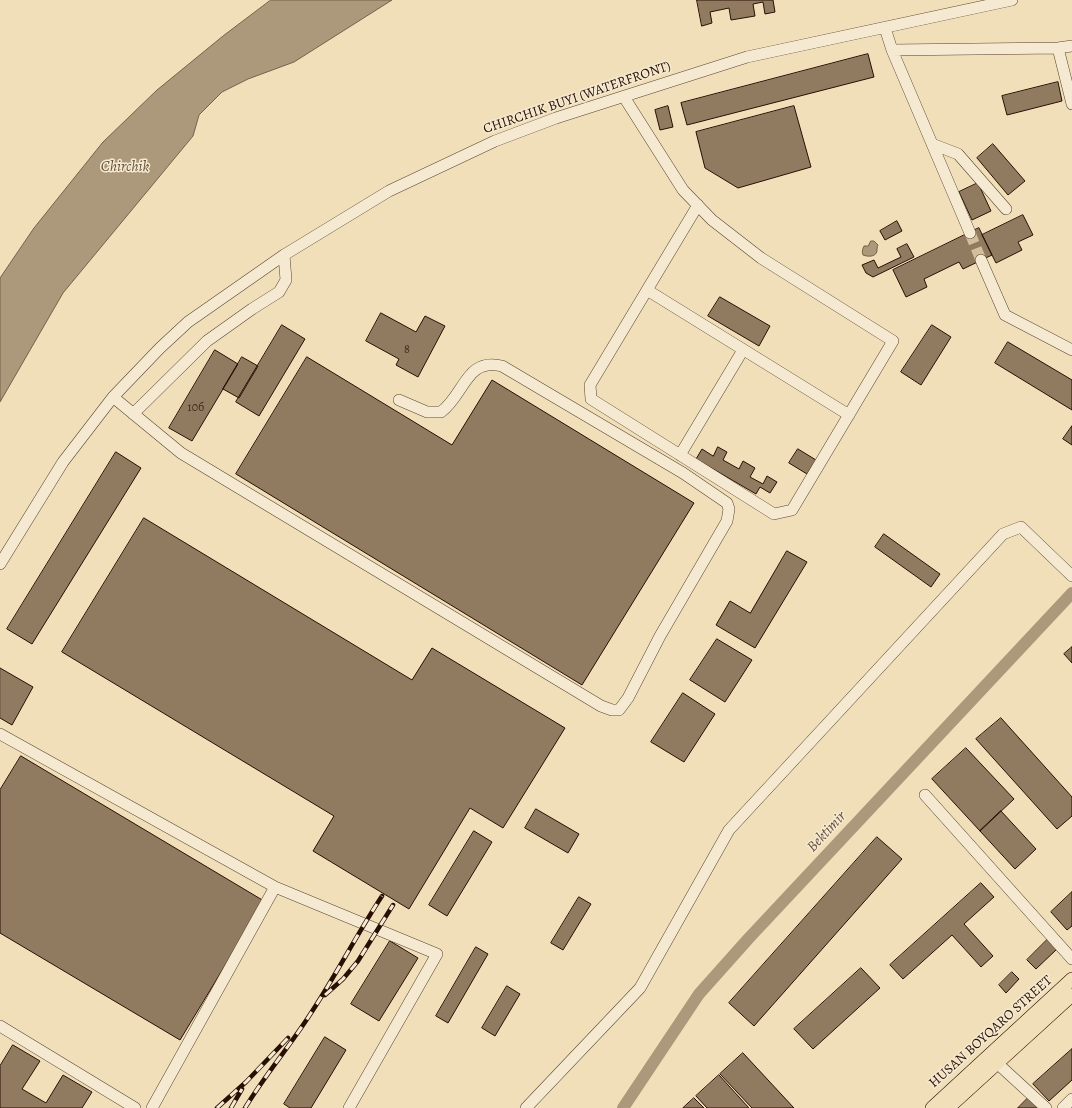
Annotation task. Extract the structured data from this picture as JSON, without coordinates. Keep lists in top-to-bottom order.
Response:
{
  "streets": {
    "main road": ["HUSAN BOYQARO STREET"],
    "street": ["CHIRCHIK BUYI (WATERFRONT)"]
  },
  "water": ["Chirchik", "Bektimir"],
  "house_numbers": ["8", "10б"]
}
